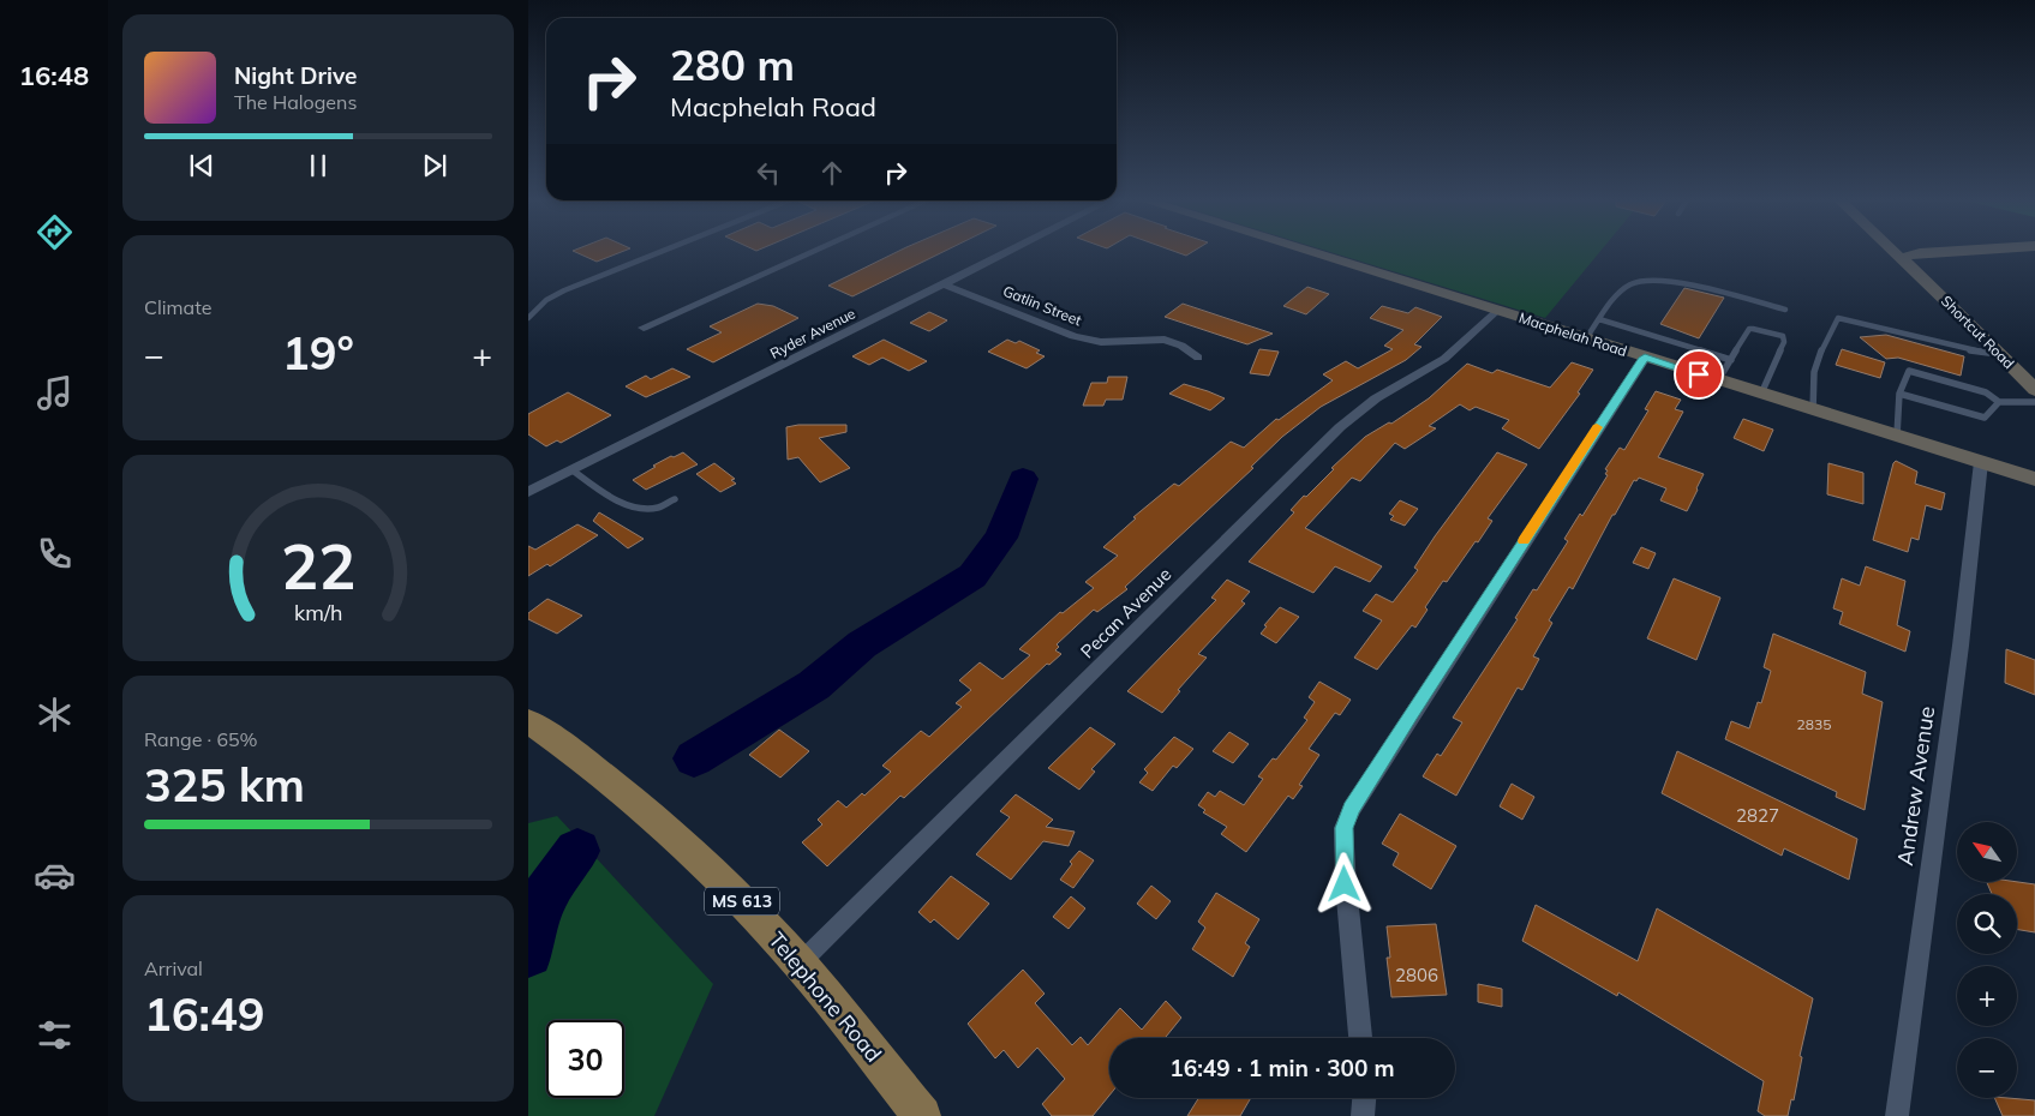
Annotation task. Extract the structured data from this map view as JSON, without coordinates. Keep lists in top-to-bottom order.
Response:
{
  "streets": {
    "main road": ["MS 613", "Telephone Road"],
    "street": [
      "Gatlin Street",
      "Shortcut Road",
      "Ryder Avenue",
      "Macphelah Road",
      "Pecan Avenue",
      "Andrew Avenue"
    ]
  },
  "crossings": [
    ["Gatlin Street", "Ryder Avenue"],
    ["Macphelah Road", "Pecan Avenue"],
    ["Macphelah Road", "Andrew Avenue"],
    ["Pecan Avenue", "Telephone Road"]
  ],
  "house_numbers": ["2835", "2827", "2806"],
  "north": "top left",
  "page": {
    "tabs": "16:48",
    "turn": ["280 m", "Macphelah Road"],
    "song": ["Night Drive", "The Halogens"],
    "tile": [
      "Climate",
      ["Range · 65%", "325 km"],
      ["Arrival", "16:49"]
    ],
    "heat": ["−", "19°", "+"],
    "map_buttons": ["+", "−"],
    "limit": "30",
    "trip": "16:49 · 1 min · 300 m",
    "gauge": ["22", "km/h"]
  }
}
